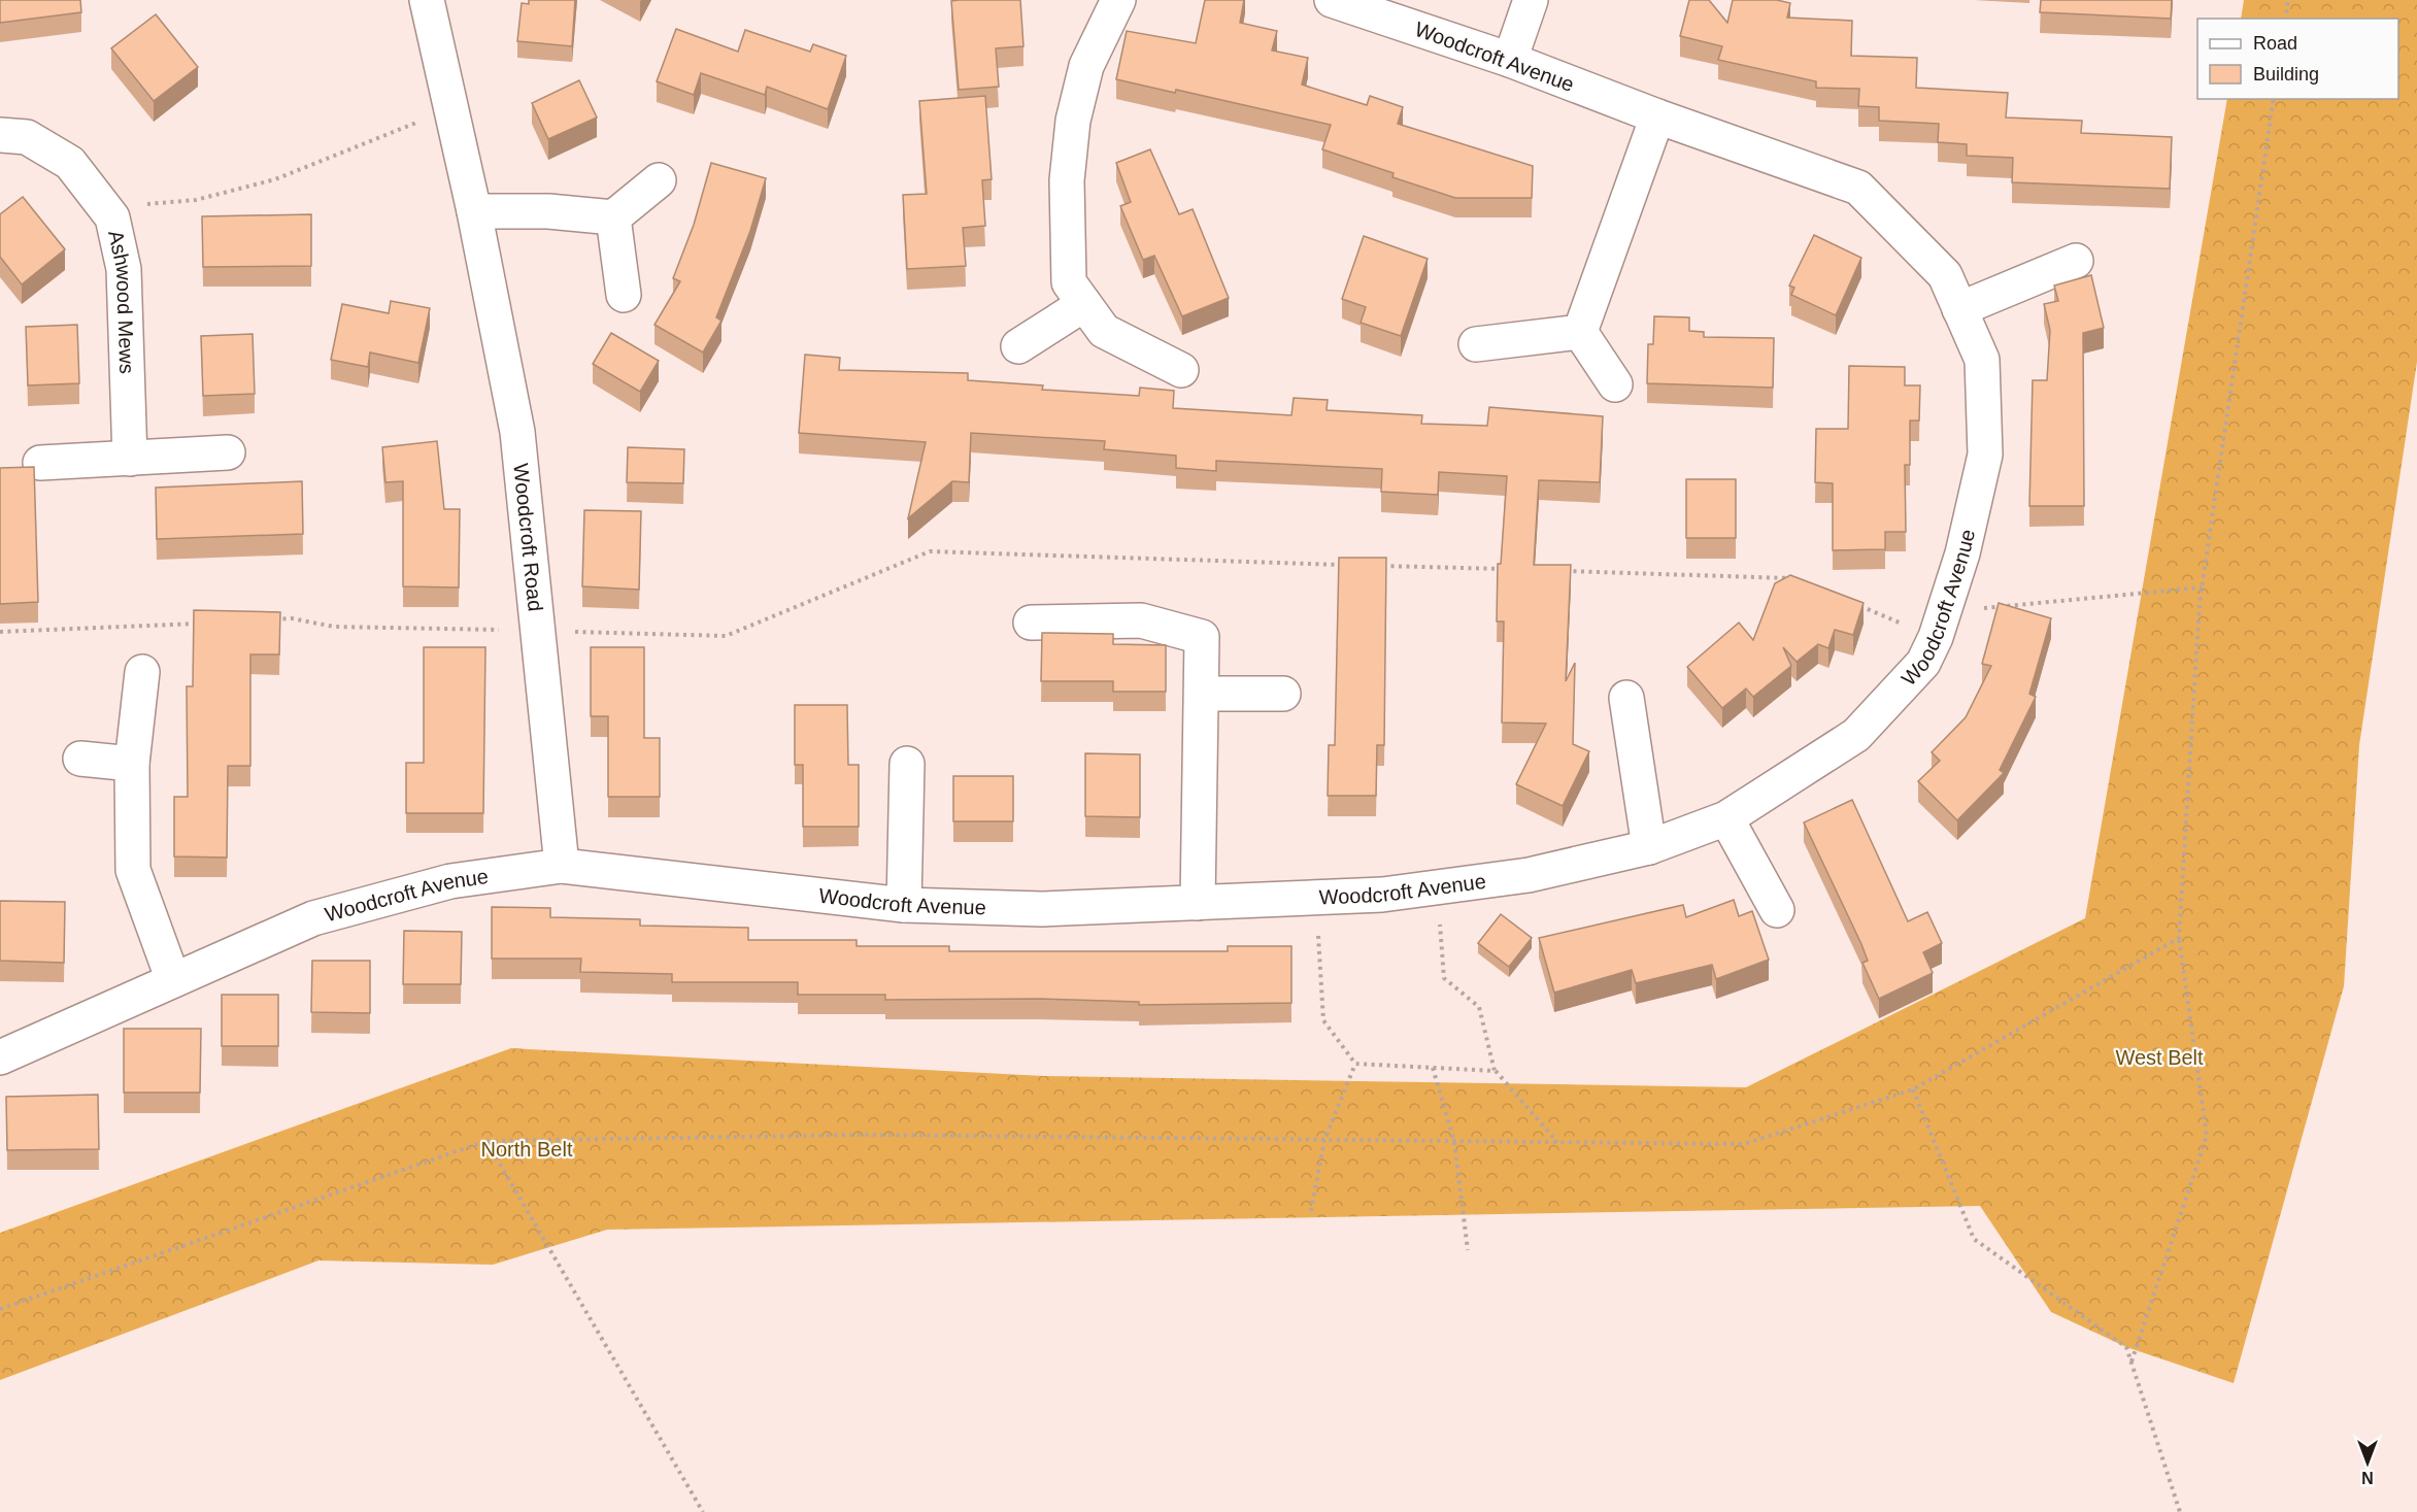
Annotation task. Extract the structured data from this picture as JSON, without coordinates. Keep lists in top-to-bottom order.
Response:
{
  "streets": {
    "street": ["Woodcroft Avenue", "Ashwood Mews", "Woodcroft Road"]
  },
  "crossings": [
    ["Woodcroft Avenue", "Woodcroft Road"]
  ],
  "parks": ["West Belt", "North Belt"],
  "legend": ["Road", "Building"],
  "north": "bottom"
}
